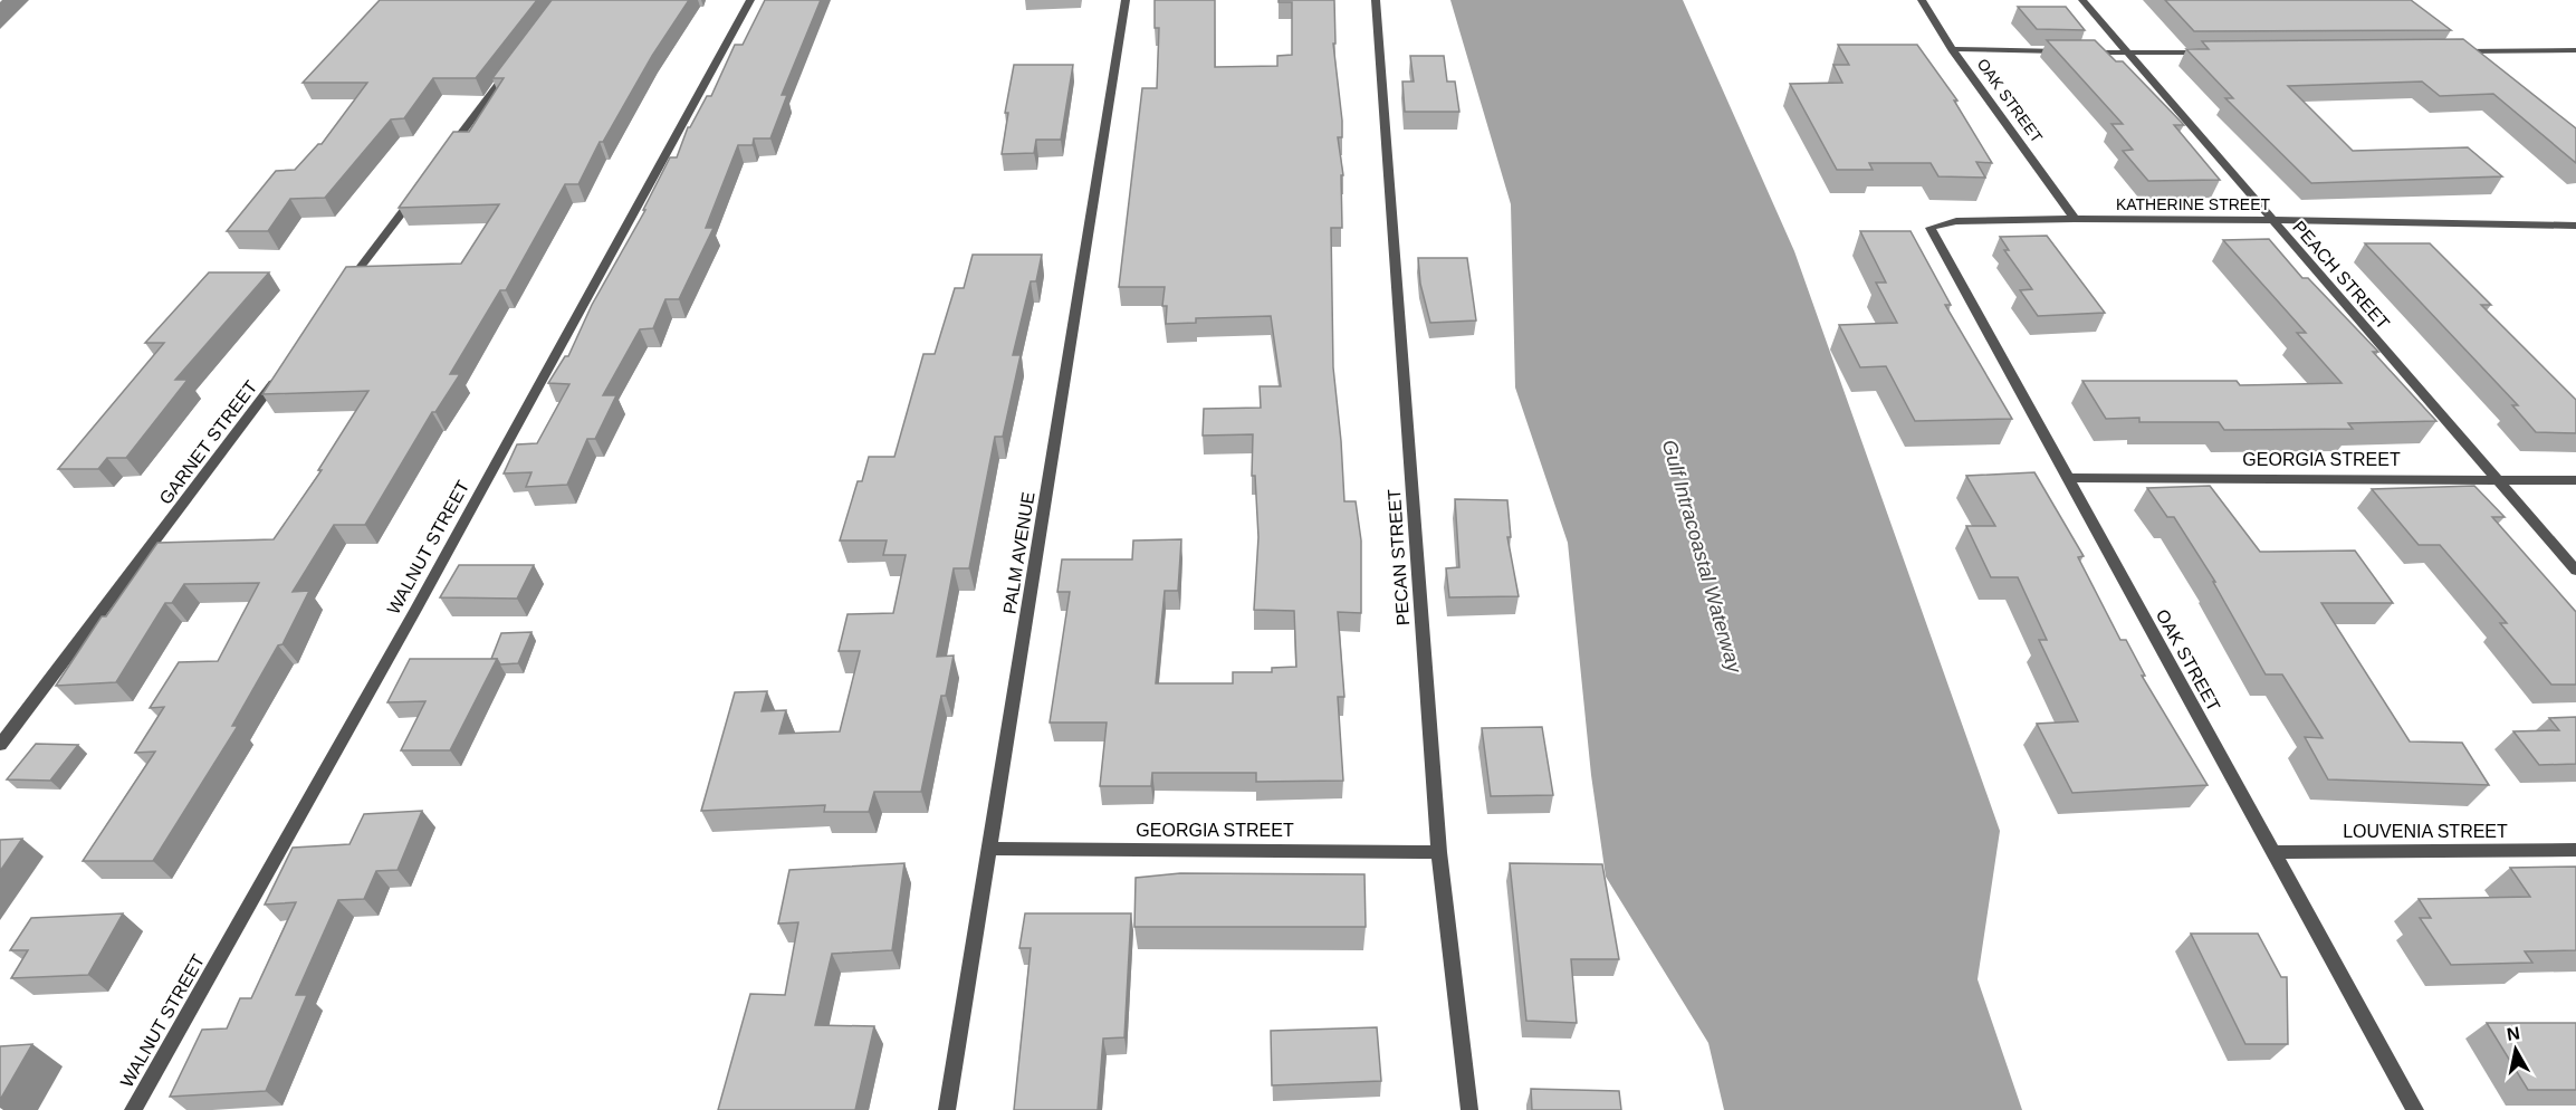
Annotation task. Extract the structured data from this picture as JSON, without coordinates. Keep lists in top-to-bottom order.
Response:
{
  "streets": {
    "street": [
      "OAK STREET",
      "KATHERINE STREET",
      "PEACH STREET",
      "GARNET STREET",
      "GEORGIA STREET",
      "WALNUT STREET",
      "PALM AVENUE",
      "PECAN STREET",
      "LOUVENIA STREET"
    ]
  },
  "crossings": [
    ["OAK STREET", "KATHERINE STREET"],
    ["OAK STREET", "GEORGIA STREET"],
    ["OAK STREET", "LOUVENIA STREET"],
    ["KATHERINE STREET", "PEACH STREET"],
    ["PEACH STREET", "GEORGIA STREET"],
    ["GEORGIA STREET", "PALM AVENUE"],
    ["GEORGIA STREET", "PECAN STREET"]
  ],
  "water": ["Gulf Intracoastal Waterway"],
  "north": "top"
}
